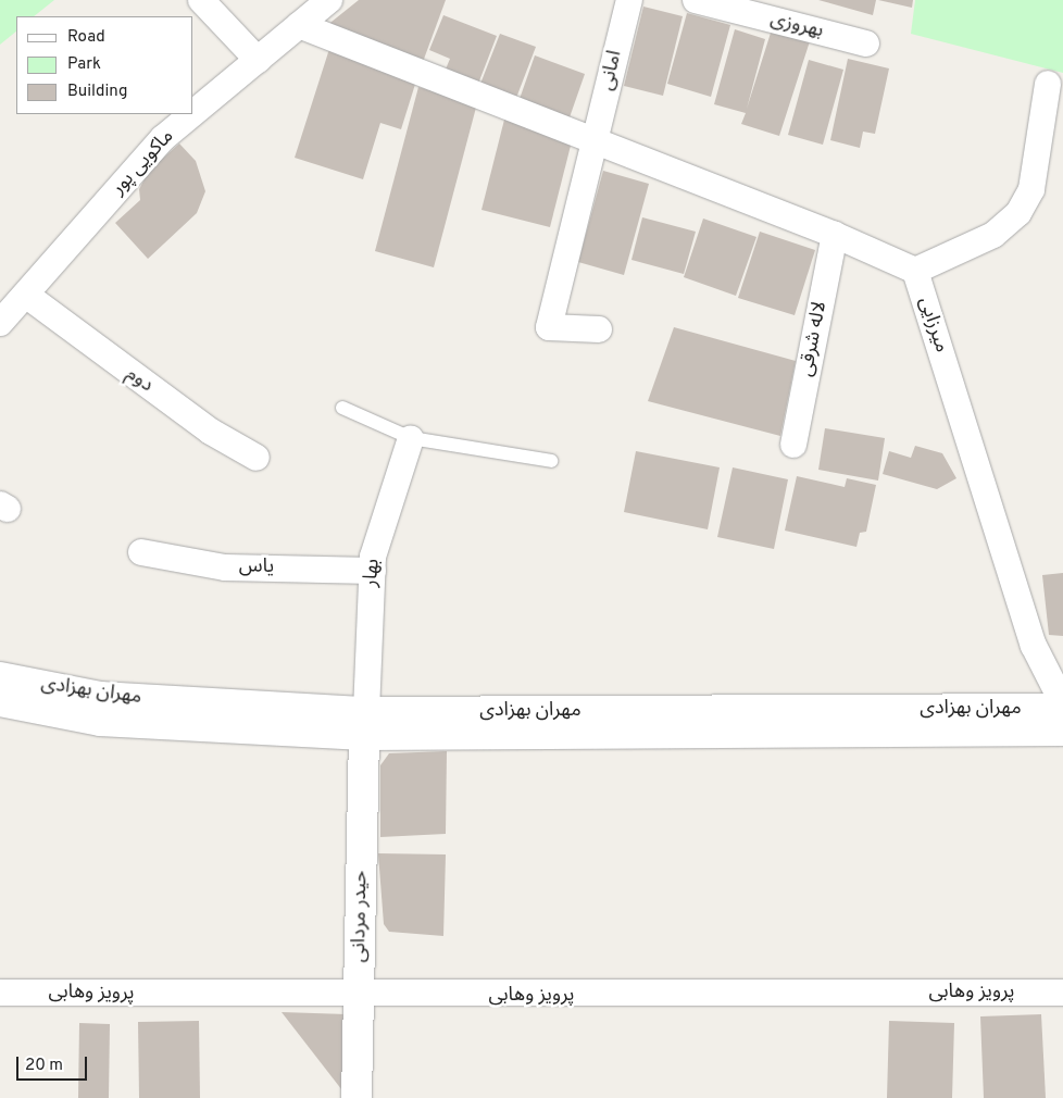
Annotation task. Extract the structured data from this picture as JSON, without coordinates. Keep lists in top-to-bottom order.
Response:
{
  "streets": {
    "street": [
      "بهروزی",
      "امانی",
      "ماکویی‌ پور",
      "میرزایی",
      "لاله شرقی",
      "دوم",
      "یاس",
      "بهار",
      "مهران بهزادی",
      "حیدر مردانی",
      "پرویز وهابی"
    ]
  },
  "crossings": [
    ["امانی", "میرزایی"],
    ["ماکویی‌ پور", "میرزایی"],
    ["ماکویی‌ پور", "دوم"],
    ["میرزایی", "لاله شرقی"],
    ["یاس", "بهار"],
    ["بهار", "مهران بهزادی"],
    ["بهار", "حیدر مردانی"],
    ["مهران بهزادی", "حیدر مردانی"],
    ["حیدر مردانی", "پرویز وهابی"]
  ],
  "legend": ["Road", "Park", "Building"],
  "scale_bar": "20 m"
}
